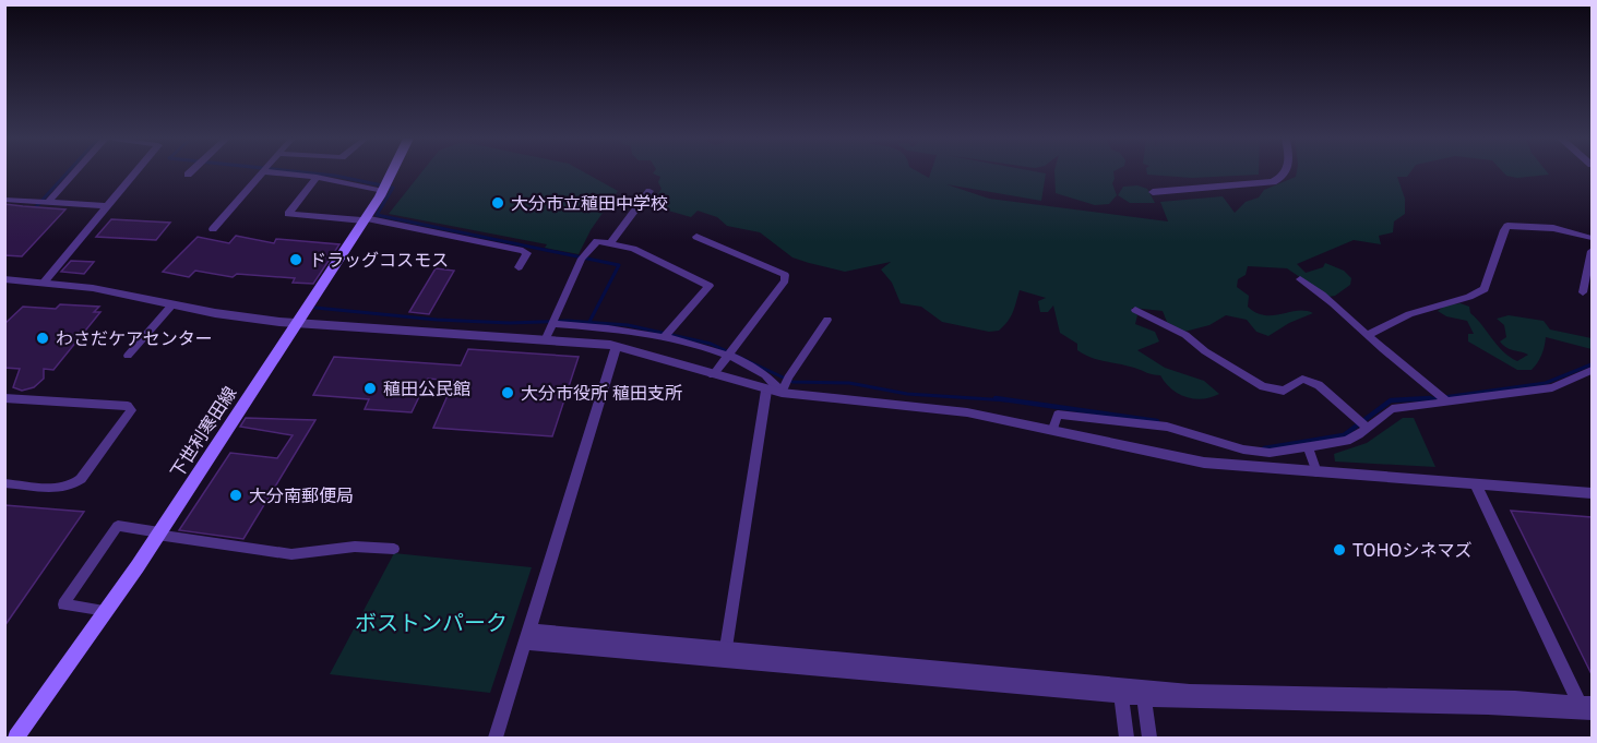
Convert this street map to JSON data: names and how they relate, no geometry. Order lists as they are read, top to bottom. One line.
{"streets":{"main road":["下世利寒田線"]},"parks":["ボストンパーク"],"places":["大分市立稙田中学校","ドラッグコスモス","わさだケアセンター","稙田公民館","大分市役所 稙田支所","大分南郵便局","TOHOシネマズ"]}
